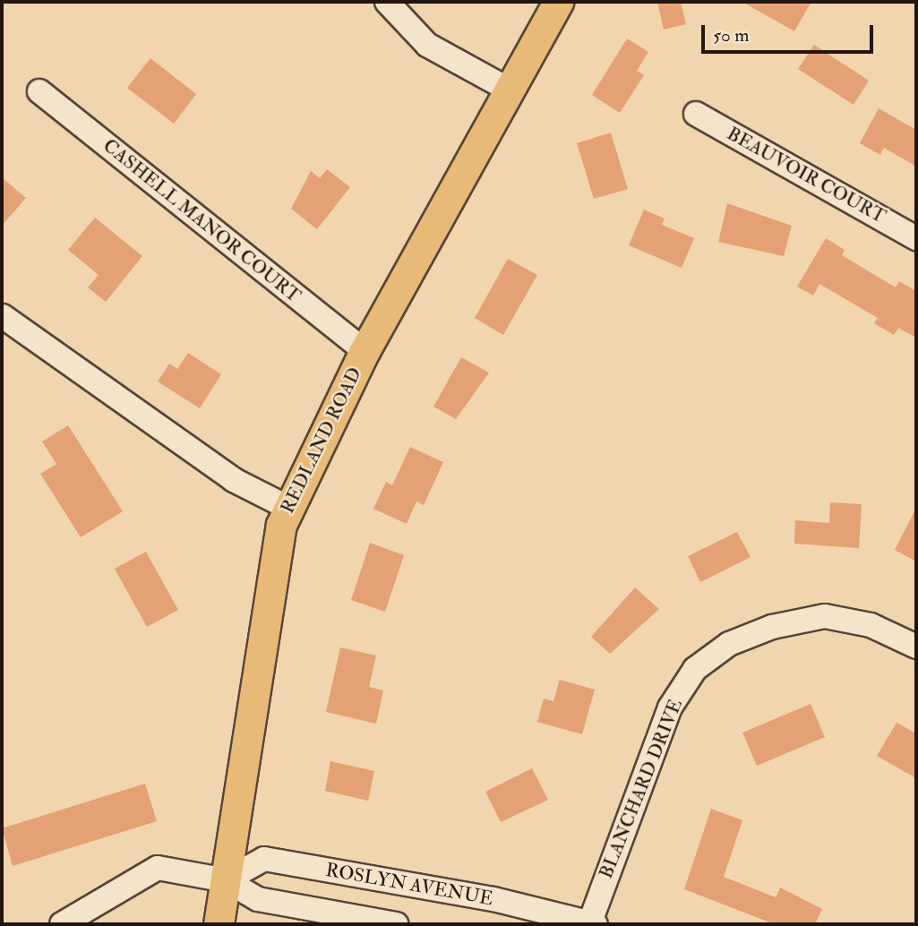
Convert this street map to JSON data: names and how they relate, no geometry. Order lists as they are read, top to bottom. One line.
{"streets":{"main road":["REDLAND ROAD"],"street":["BEAUVOIR COURT","CASHELL MANOR COURT","BLANCHARD DRIVE","ROSLYN AVENUE"]},"crossings":[["CASHELL MANOR COURT","REDLAND ROAD"],["REDLAND ROAD","ROSLYN AVENUE"],["BLANCHARD DRIVE","ROSLYN AVENUE"]],"scale_bar":"50 m"}
